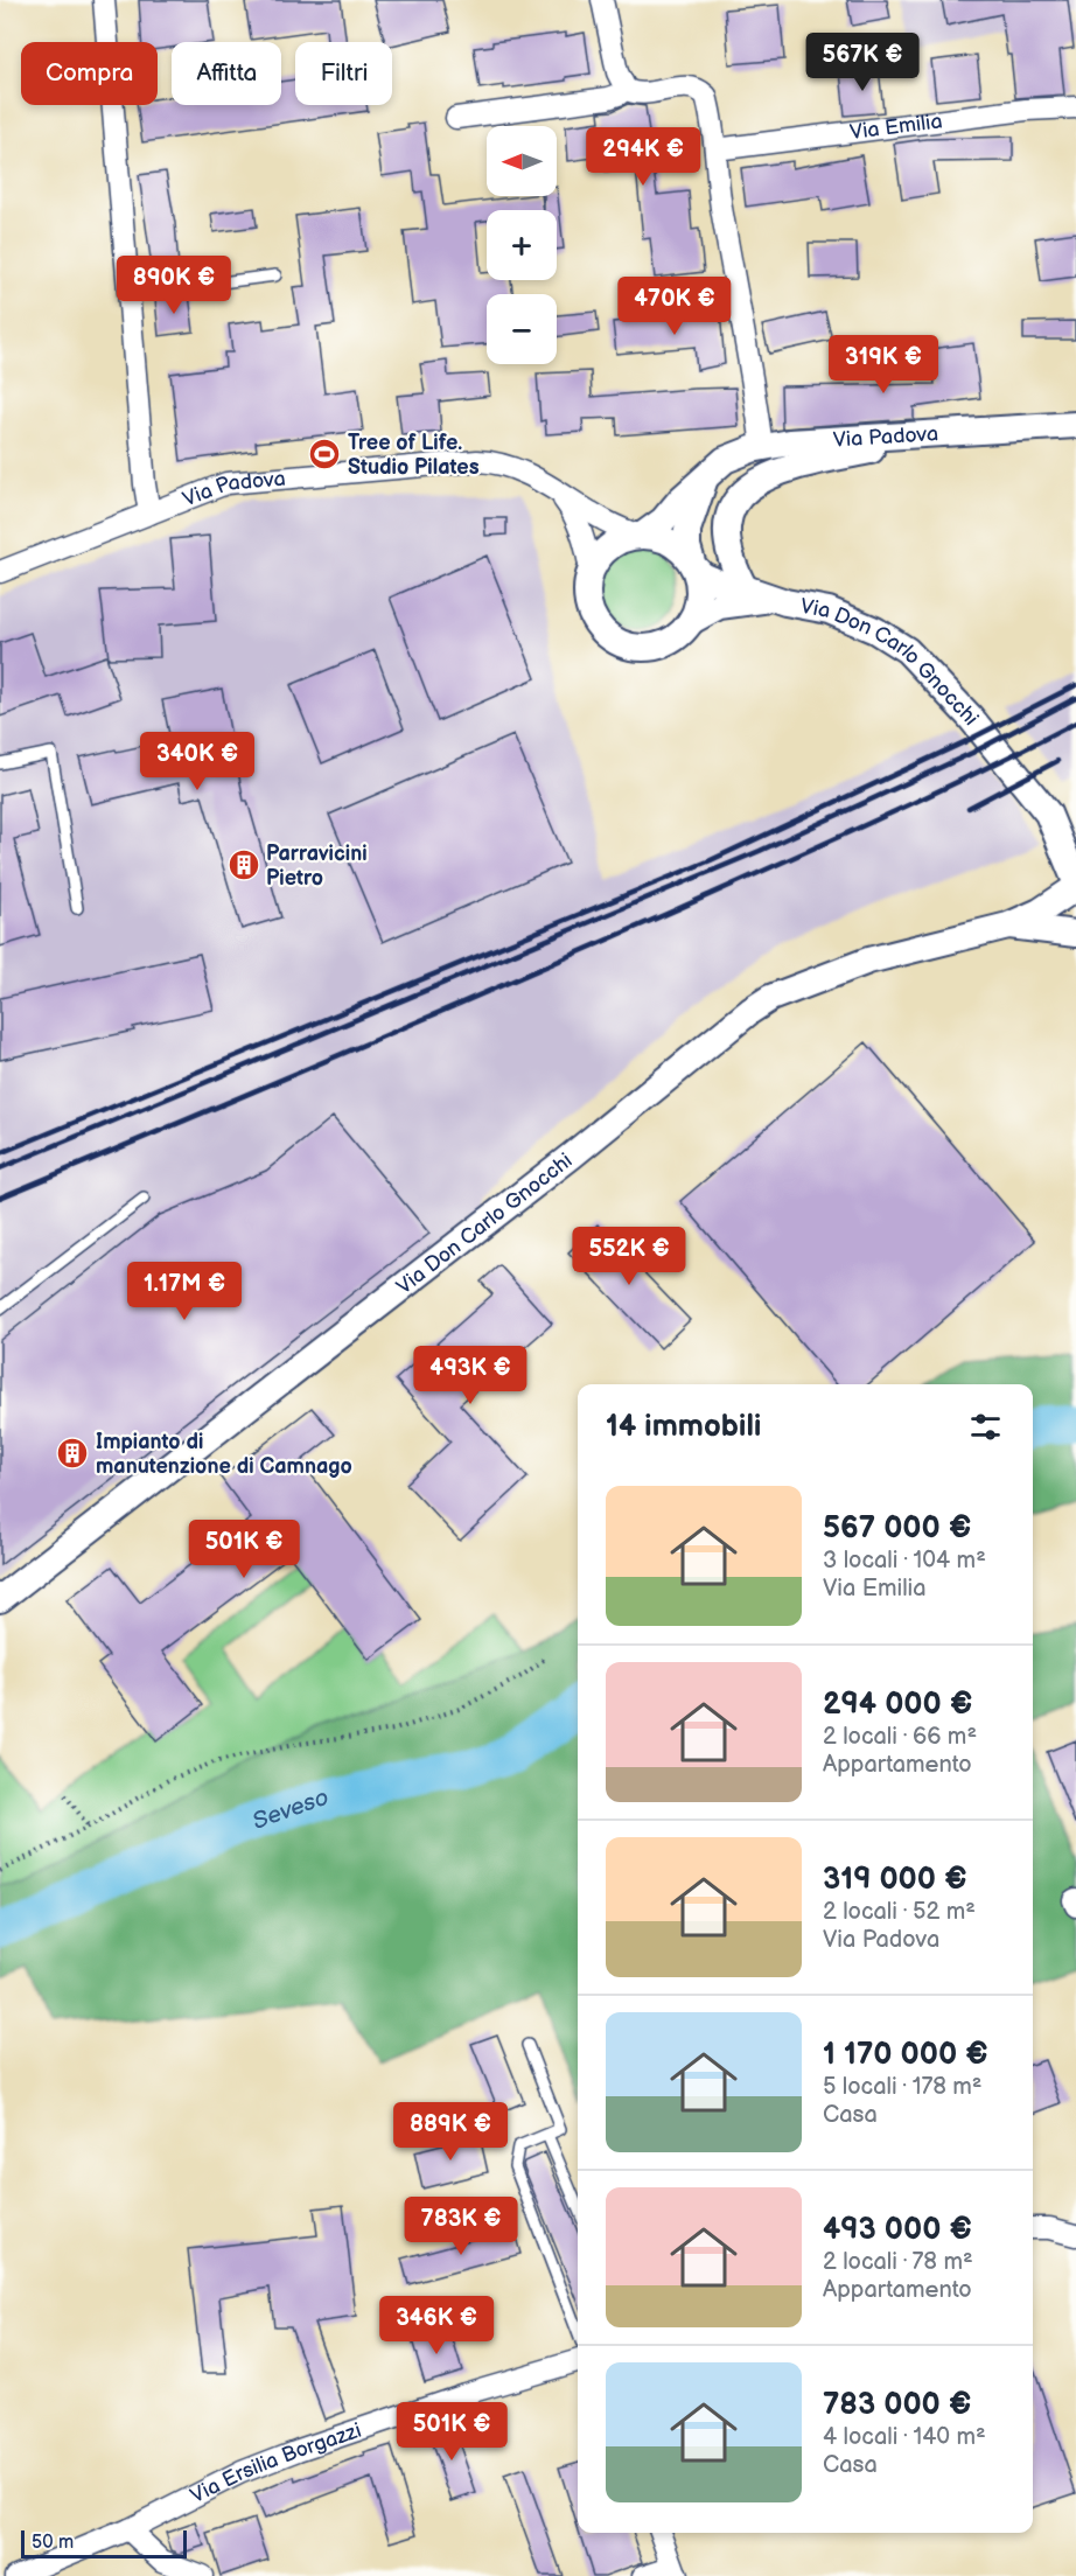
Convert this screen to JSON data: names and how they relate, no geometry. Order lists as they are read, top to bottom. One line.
{"streets":{"street":["Via Emilia","Via Padova","Via Don Carlo Gnocchi","Via Ersilia Borgazzi"]},"crossings":[["Via Padova","Via Don Carlo Gnocchi"]],"water":["Seveso"],"places":{"sports":["Tree of Life. Studio Pilates"],"building":["Parravicini Pietro","Impianto di manutenzione di Camnago"]},"scale_bar":"50 m","north":"left","page":{"price":["567K €","294K €","890K €","470K €","319K €","340K €","552K €","1.17M €","493K €","501K €","889K €","783K €","346K €","501K €"],"chip":["Compra","Affitta","Filtri"],"map_buttons":["+","−"],"heading":"14 immobili","list":[{"name":"567 000 €","note":"3 locali · 104 m² · Via Emilia"},{"name":"294 000 €","note":"2 locali · 66 m² · Appartamento"},{"name":"319 000 €","note":"2 locali · 52 m² · Via Padova"},{"name":"1 170 000 €","note":"5 locali · 178 m² · Casa"},{"name":"493 000 €","note":"2 locali · 78 m² · Appartamento"},{"name":"783 000 €","note":"4 locali · 140 m² · Casa"}],"scale":"50 m"}}
